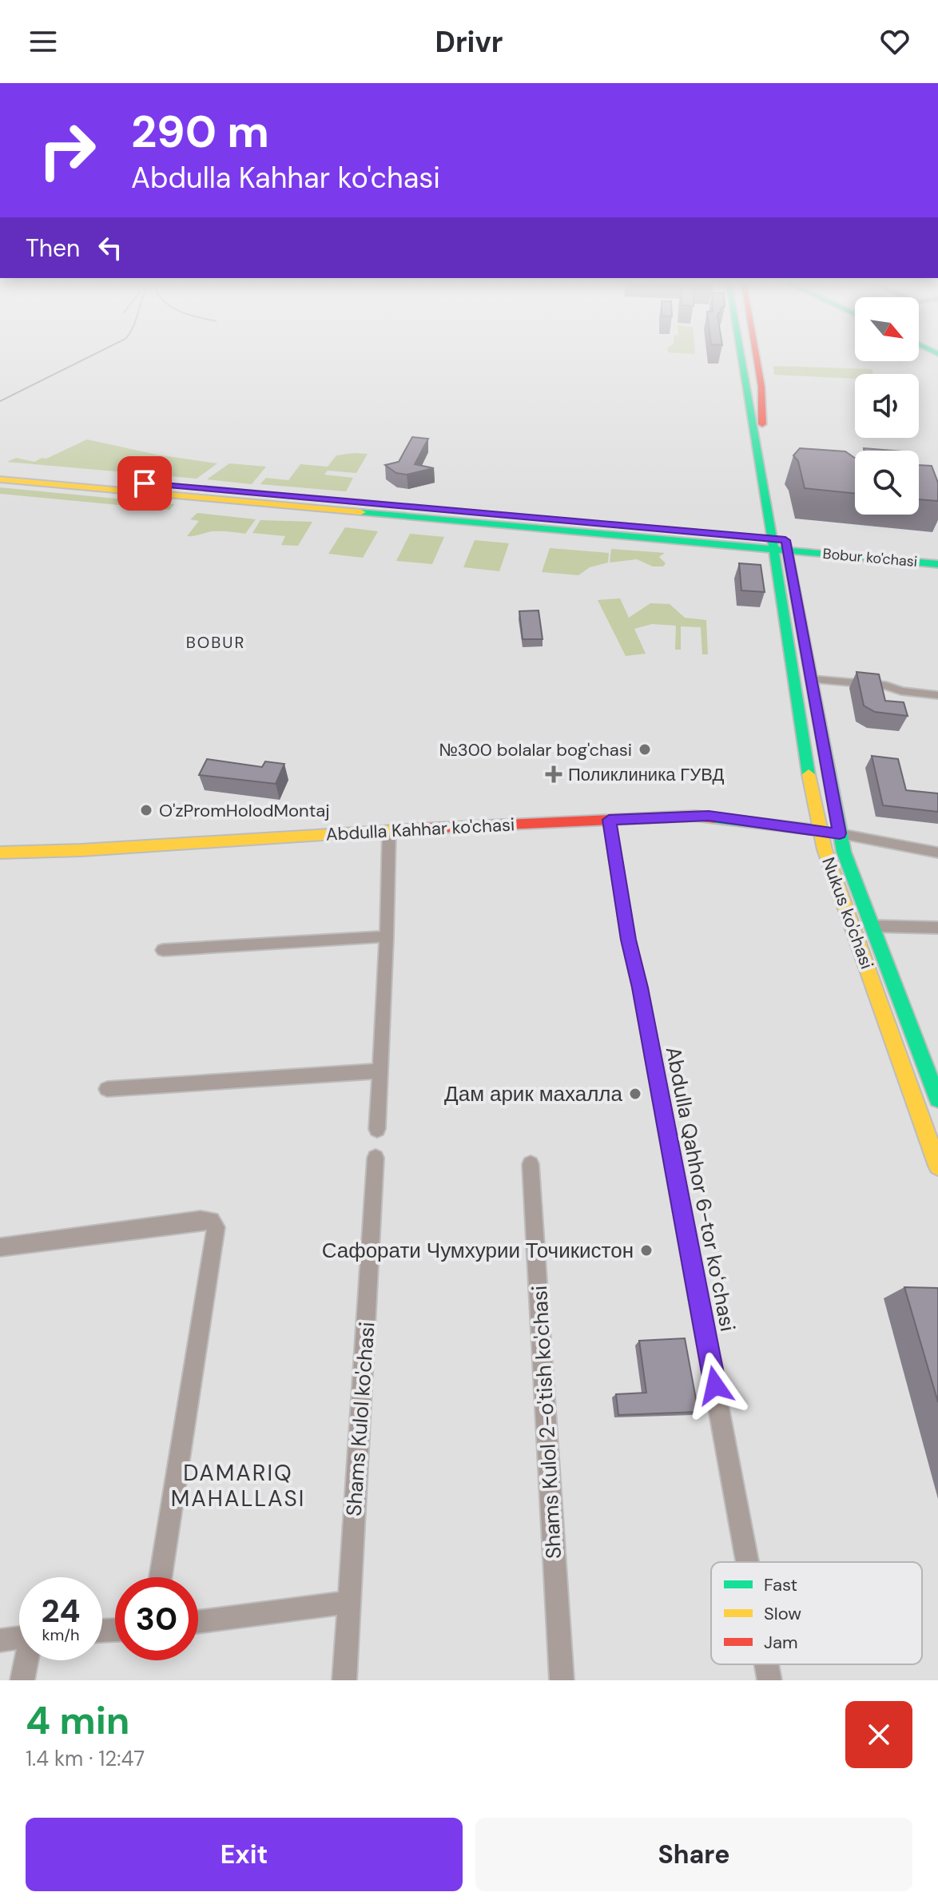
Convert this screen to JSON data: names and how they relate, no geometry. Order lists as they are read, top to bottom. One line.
{"streets":{"main road":["Bobur ko'chasi","Abdulla Kahhar ko'chasi","Nukus ko'chasi"],"street":["Abdulla Qahhor 6-tor koʻchasi","Shams Kulol ko'chasi","Shams Kulol 2-o'tish ko'chasi"]},"crossings":[["Bobur ko'chasi","Nukus ko'chasi"],["Abdulla Kahhar ko'chasi","Nukus ko'chasi"],["Abdulla Kahhar ko'chasi","Abdulla Qahhor 6-tor koʻchasi"]],"districts":["BOBUR","DAMARIQ MAHALLASI"],"places":{"other":["№300 bolalar bog'chasi","O'zPromHolodMontaj","Дам арик махалла","Сафорати Чумхурии Точикистон"],"health":["Поликлиника ГУВД"]},"legend":["Fast","Slow","Jam"],"north":"bottom right","page":{"header":"Drivr","turn":["290 m","Abdulla Kahhar ko'chasi"],"then":"Then","speed":"24 km/h","limit":"30","heading":["4 min","1.4 km · 12:47"],"buttons":["Exit","Share"]}}
